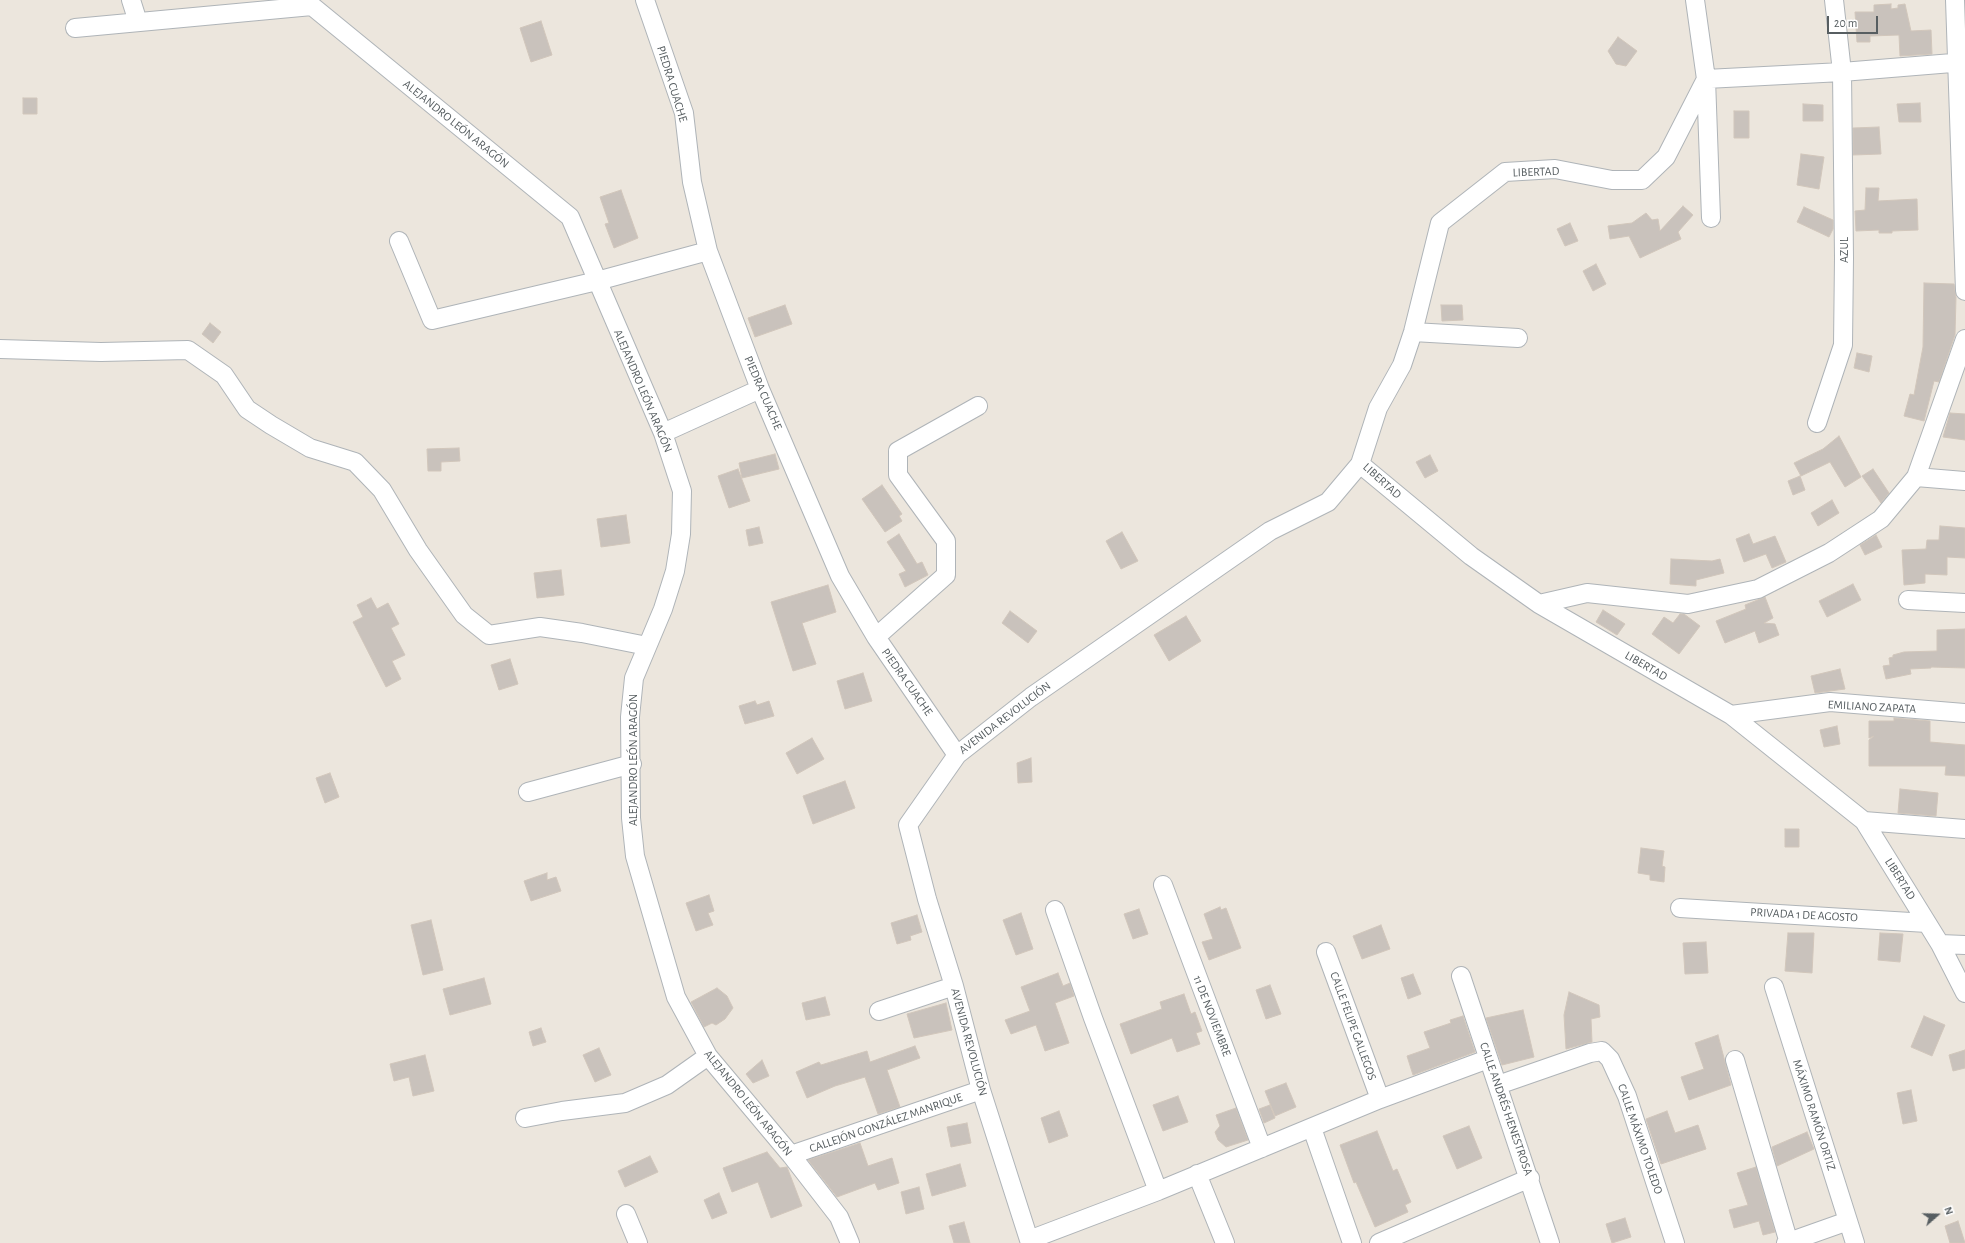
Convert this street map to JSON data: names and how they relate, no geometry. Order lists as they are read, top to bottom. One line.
{"streets":{"street":["PIEDRA CUACHE","ALEJANDRO LEÓN ARAGÓN","LIBERTAD","AZUL","EMILIANO ZAPATA","AVENIDA REVOLUCIÓN","PRIVADA 1 DE AGOSTO","11 DE NOVIEMBRE","CALLE FELIPE GALLEGOS","CALLE ANDRÉS HENESTROSA","MÁXIMO RAMÓN ORTIZ","CALLEJÓN GONZÁLEZ MANRIQUE","CALLE MÁXIMO TOLEDO"]},"crossings":[["PIEDRA CUACHE","AVENIDA REVOLUCIÓN"],["ALEJANDRO LEÓN ARAGÓN","CALLEJÓN GONZÁLEZ MANRIQUE"],["LIBERTAD","EMILIANO ZAPATA"],["LIBERTAD","AVENIDA REVOLUCIÓN"],["LIBERTAD","PRIVADA 1 DE AGOSTO"],["AVENIDA REVOLUCIÓN","CALLEJÓN GONZÁLEZ MANRIQUE"],["CALLE ANDRÉS HENESTROSA","CALLE MÁXIMO TOLEDO"]],"scale_bar":"20 m","north":"right"}
